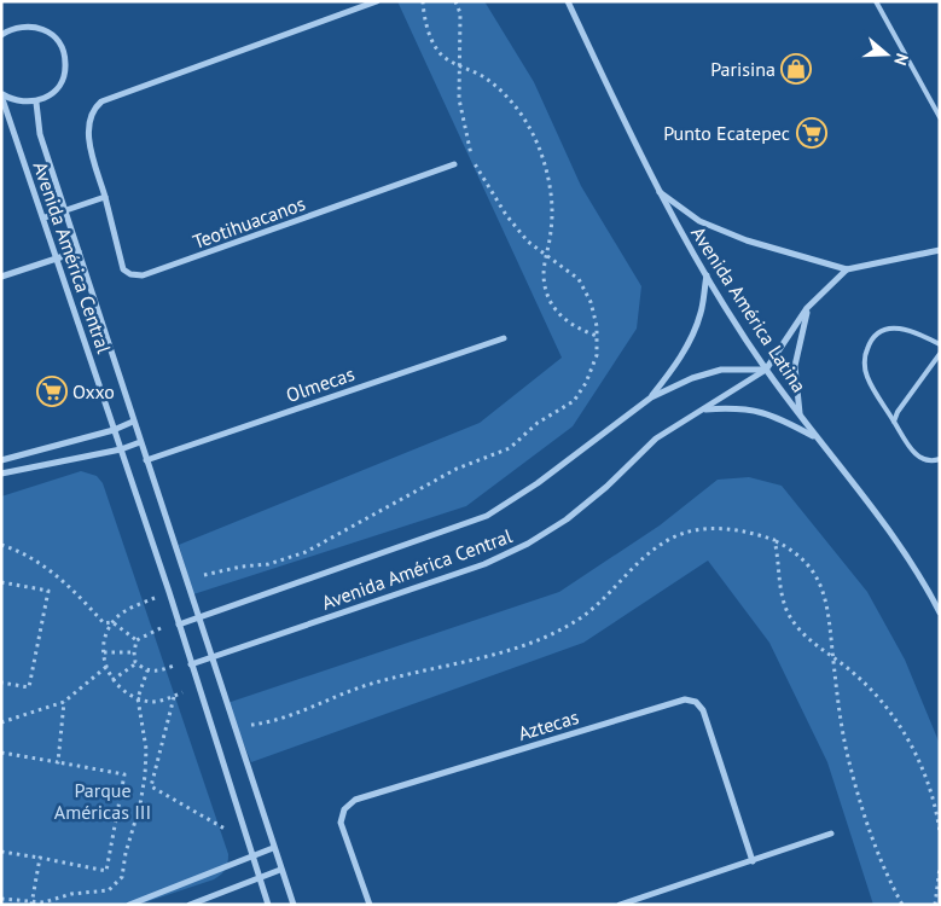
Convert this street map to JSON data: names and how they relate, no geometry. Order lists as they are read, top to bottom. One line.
{"streets":{"street":["Teotihuacanos","Avenida América Central","Avenida América Latina","Olmecas","Aztecas"]},"crossings":[["Avenida América Central","Avenida América Latina"],["Avenida América Central","Olmecas"]],"parks":["Parque Américas III"],"places":{"shop":["Parisina"],"supermarket":["Punto Ecatepec","Oxxo"]},"north":"right"}
